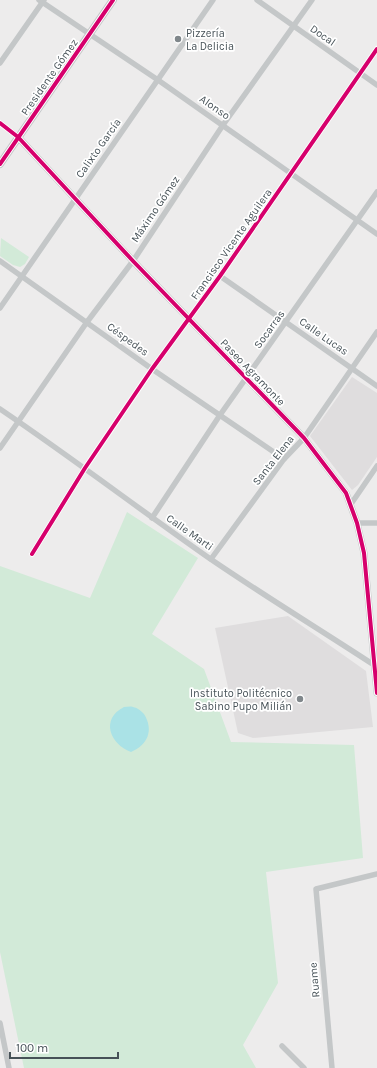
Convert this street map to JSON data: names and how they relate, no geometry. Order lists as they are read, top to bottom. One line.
{"streets":{"main road":["Presidente Gómez"],"street":["Docal","Alonso","Calixto García","Máximo Gómez","Francisco Vicente Aguilera","Socarras","Calle Lucas","Céspedes","Paseo Agramonte","Santa Elena","Calle Marti","Ruame"]},"crossings":[["Docal","Máximo Gómez"],["Docal","Francisco Vicente Aguilera"],["Presidente Gómez","Alonso"],["Presidente Gómez","Paseo Agramonte"],["Alonso","Calixto García"],["Alonso","Máximo Gómez"],["Alonso","Francisco Vicente Aguilera"],["Alonso","Socarras"],["Calixto García","Céspedes"],["Calixto García","Paseo Agramonte"],["Máximo Gómez","Céspedes"],["Máximo Gómez","Paseo Agramonte"],["Máximo Gómez","Calle Marti"],["Francisco Vicente Aguilera","Calle Lucas"],["Francisco Vicente Aguilera","Céspedes"],["Francisco Vicente Aguilera","Paseo Agramonte"],["Francisco Vicente Aguilera","Calle Marti"],["Socarras","Calle Lucas"],["Socarras","Céspedes"],["Socarras","Paseo Agramonte"],["Socarras","Calle Marti"],["Calle Lucas","Santa Elena"],["Céspedes","Santa Elena"],["Paseo Agramonte","Santa Elena"],["Paseo Agramonte","Calle Marti"],["Santa Elena","Calle Marti"]],"places":["Pizzería La Delicia","Instituto Politécnico Sabino Pupo Milián"],"scale_bar":"100 m"}
